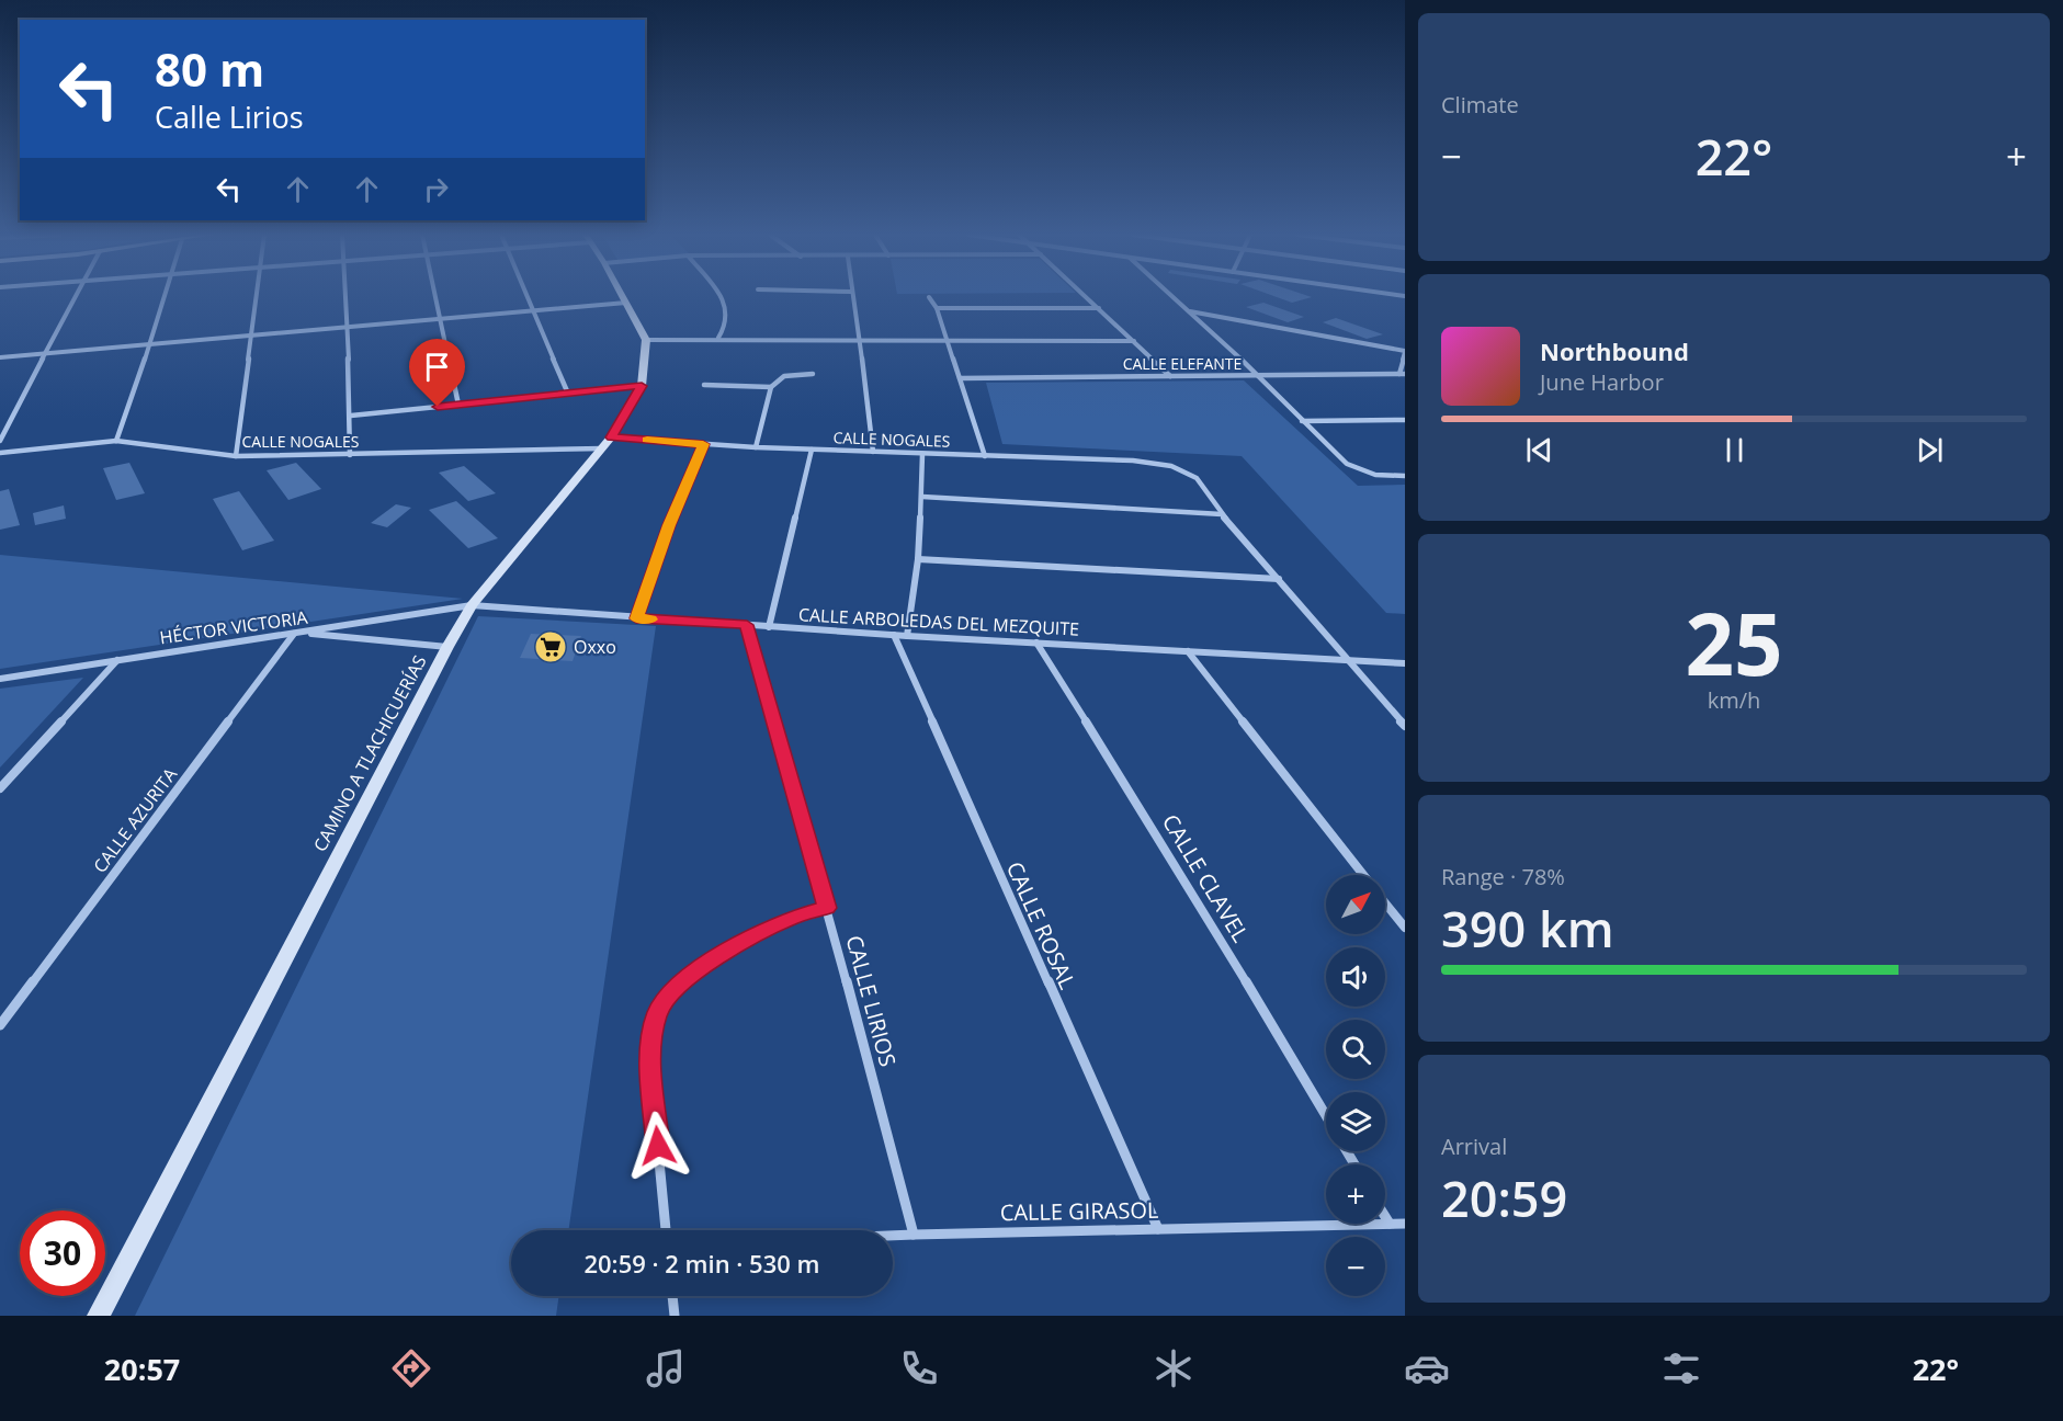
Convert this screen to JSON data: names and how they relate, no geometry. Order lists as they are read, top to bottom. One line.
{"streets":{"street":["CALLE ELEFANTE","CALLE NOGALES","CALLE ARBOLEDAS DEL MEZQUITE","HÉCTOR VICTORIA","CAMINO A TLACHICUERÍAS","CALLE AZURITA","CALLE CLAVEL","CALLE ROSAL","CALLE LIRIOS","CALLE GIRASOL"]},"crossings":[["CALLE NOGALES","CAMINO A TLACHICUERÍAS"],["CALLE ARBOLEDAS DEL MEZQUITE","HÉCTOR VICTORIA"],["CALLE ARBOLEDAS DEL MEZQUITE","CAMINO A TLACHICUERÍAS"],["CALLE ARBOLEDAS DEL MEZQUITE","CALLE CLAVEL"],["CALLE ARBOLEDAS DEL MEZQUITE","CALLE ROSAL"],["CALLE ARBOLEDAS DEL MEZQUITE","CALLE LIRIOS"],["HÉCTOR VICTORIA","CAMINO A TLACHICUERÍAS"],["HÉCTOR VICTORIA","CALLE AZURITA"],["CALLE ROSAL","CALLE GIRASOL"],["CALLE LIRIOS","CALLE GIRASOL"]],"places":{"supermarket":["Oxxo"]},"north":"top right","page":{"tile":["Climate",["25","km/h"],["Range · 78%","390 km"],["Arrival","20:59"]],"turn":["80 m","Calle Lirios"],"heat":["−","22°","+"],"song":["Northbound","June Harbor"],"map_buttons":["+","−"],"limit":"30","trip":"20:59 · 2 min · 530 m","tabs":["20:57","22°"]}}
